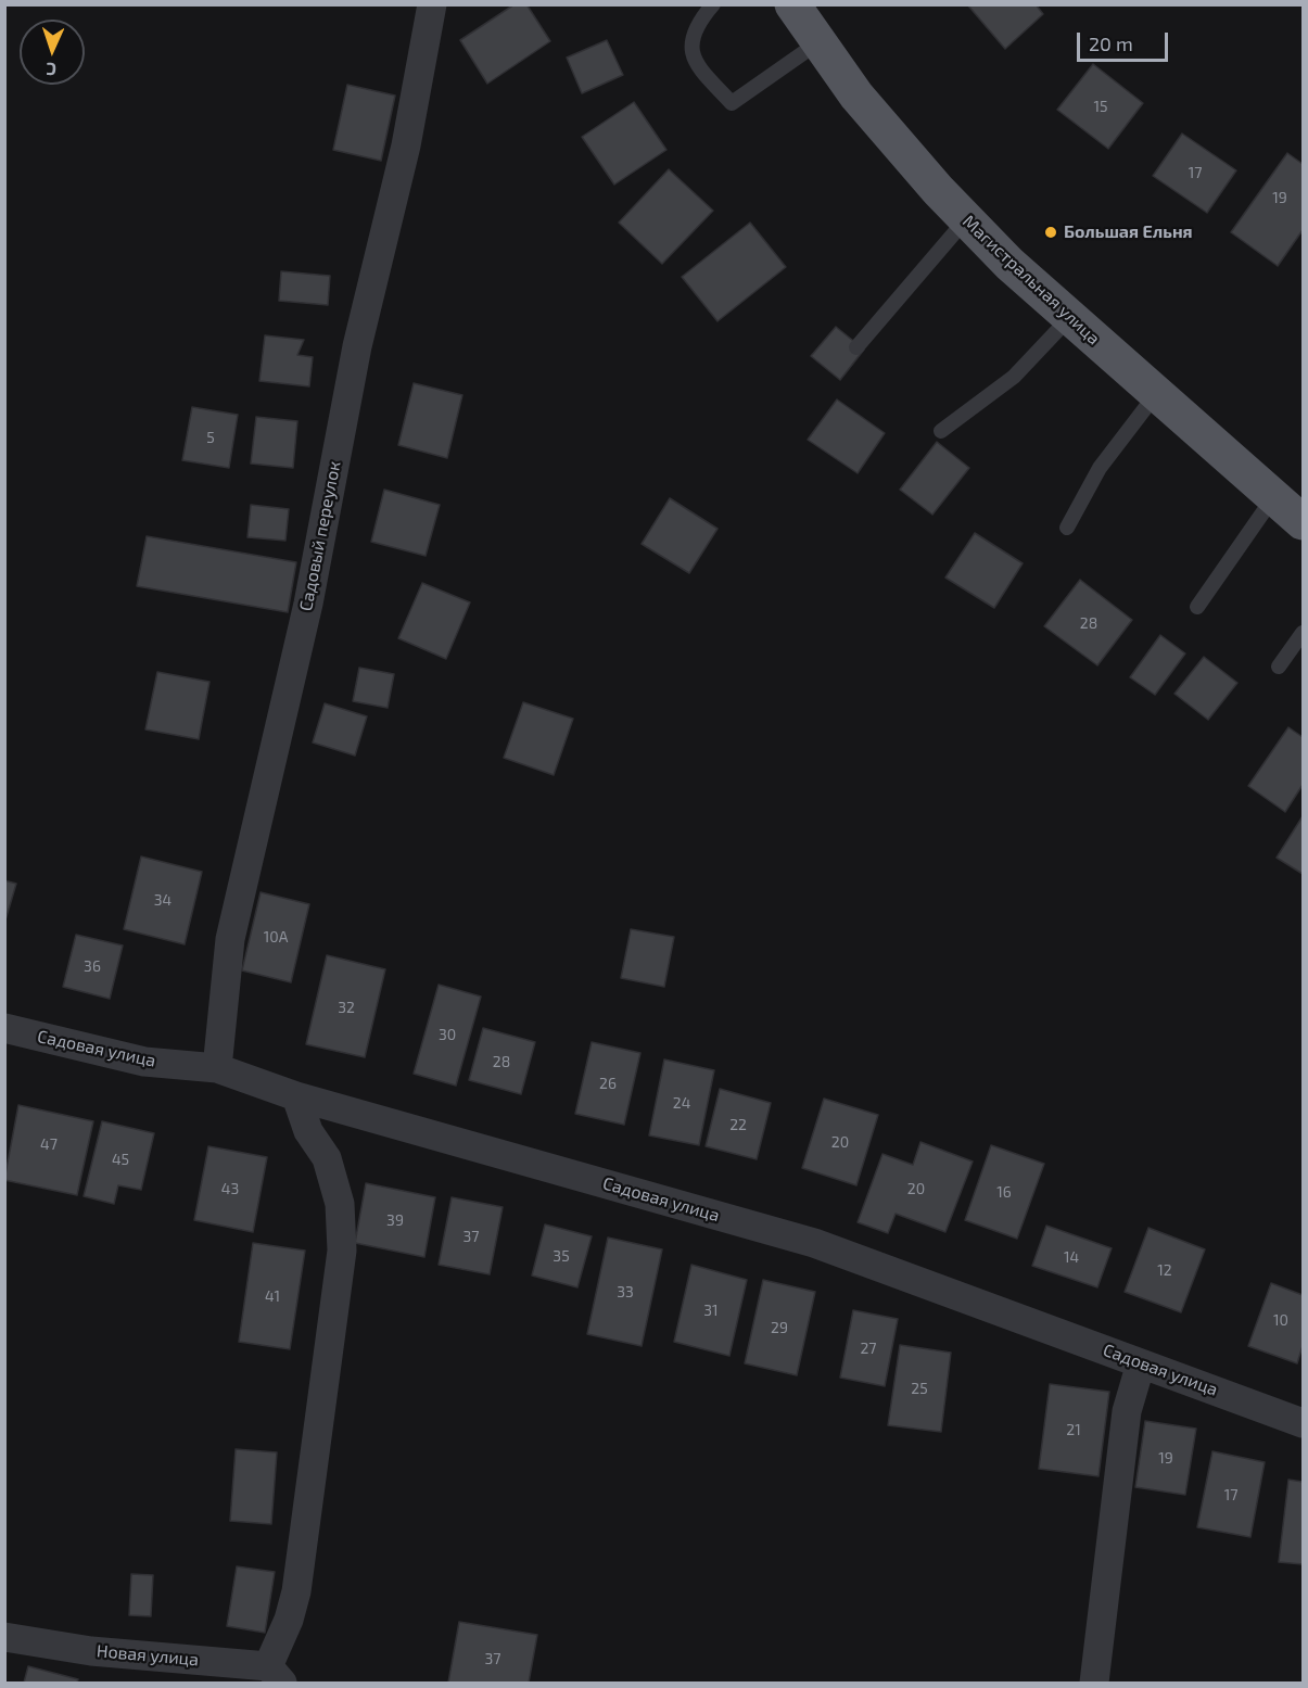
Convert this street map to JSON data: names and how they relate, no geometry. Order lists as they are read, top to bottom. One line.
{"streets":{"main road":["Магистральная улица"],"street":["Садовый переулок","Садовая улица","Новая улица"]},"crossings":[["Садовый переулок","Садовая улица"]],"places":["Большая Ельня"],"house_numbers":["15","17","19","5","28","34","10А","36","32","30","28","26","24","22","20","47","45","43","20","16","39","37","35","14","12","33","41","31","10","29","27","25","21","19","17","37"],"scale_bar":"20 m","north":"bottom"}
